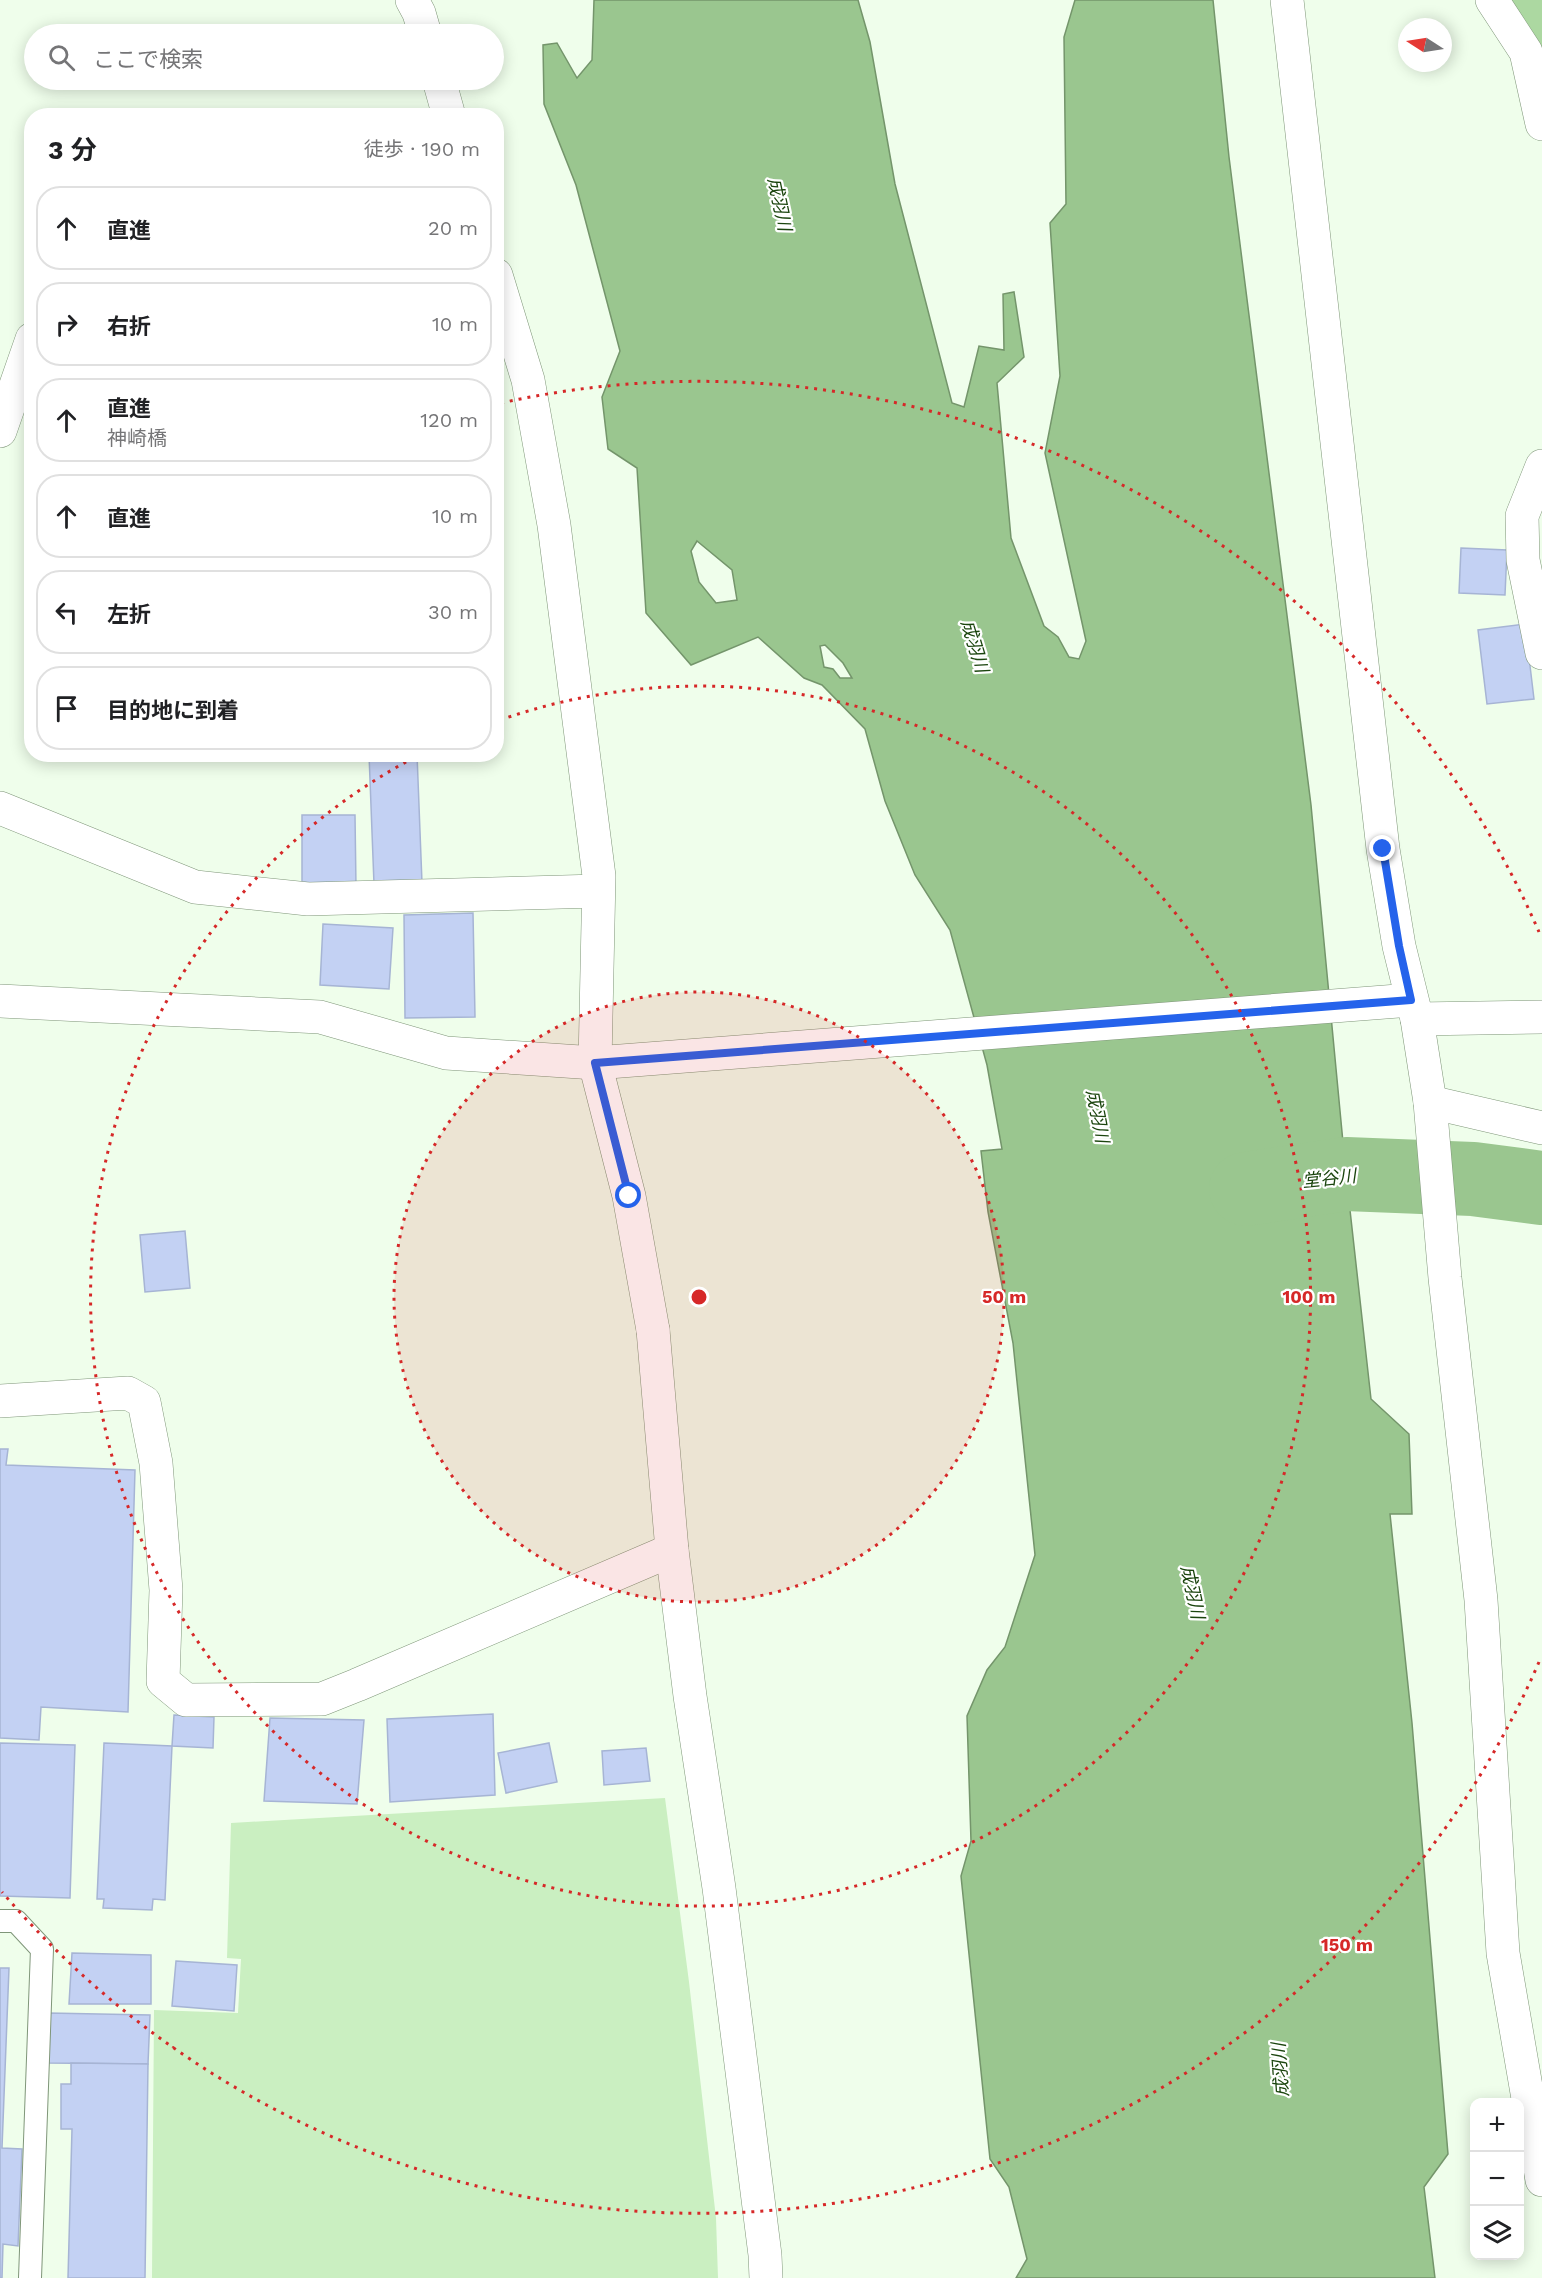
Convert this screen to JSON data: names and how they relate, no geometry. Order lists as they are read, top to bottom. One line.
{"water":["成羽川","堂谷川"],"north":"left","page":{"search":"ここで検索","heading":["3 分","徒歩 · 190 m"],"list":[["直進","20 m"],["右折","10 m"],["直進","神崎橋","120 m"],["直進","10 m"],["左折","30 m"],"目的地に到着"],"map_buttons":["+","−"]},"rings":["50 m","100 m","150 m"]}
